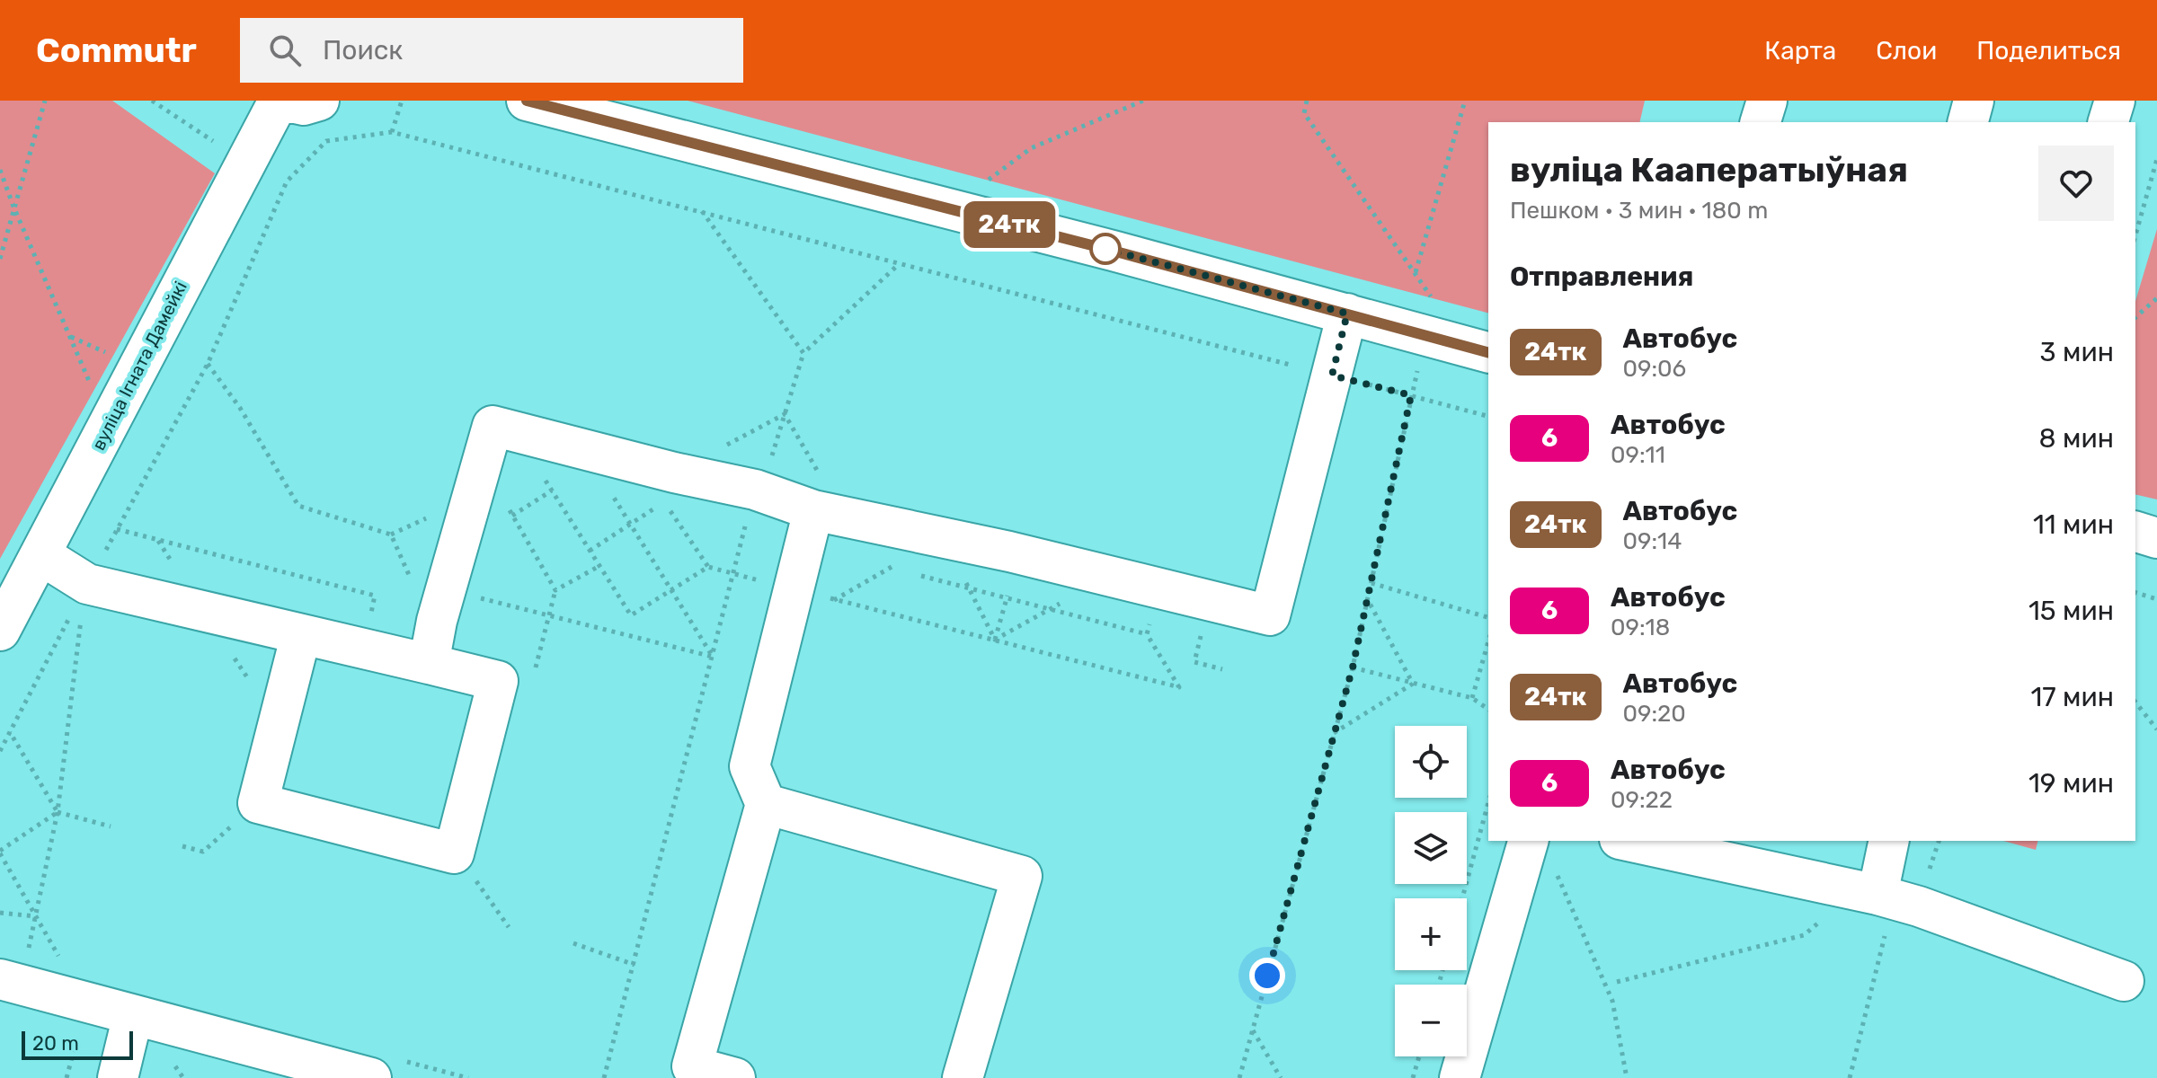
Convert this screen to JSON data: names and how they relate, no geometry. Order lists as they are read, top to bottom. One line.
{"streets":{"street":["вуліца Ігната Дамейкі"]},"lines":["bus line 24тк"],"scale_bar":"20 m","page":{"header":"Commutr","search":"Поиск","nav":["Карта","Слои","Поделиться"],"on_map":"24тк","heading":[["вуліца Кааператыўная","Пешком · 3 мин · 180 m"],"Отправления"],"list":[{"mark":"24тк","name":"Автобус","note":"09:06","value":"3 мин"},{"mark":"6","name":"Автобус","note":"09:11","value":"8 мин"},{"mark":"24тк","name":"Автобус","note":"09:14","value":"11 мин"},{"mark":"6","name":"Автобус","note":"09:18","value":"15 мин"},{"mark":"24тк","name":"Автобус","note":"09:20","value":"17 мин"},{"mark":"6","name":"Автобус","note":"09:22","value":"19 мин"}],"map_buttons":["+","−"],"scale":"20 m"}}
